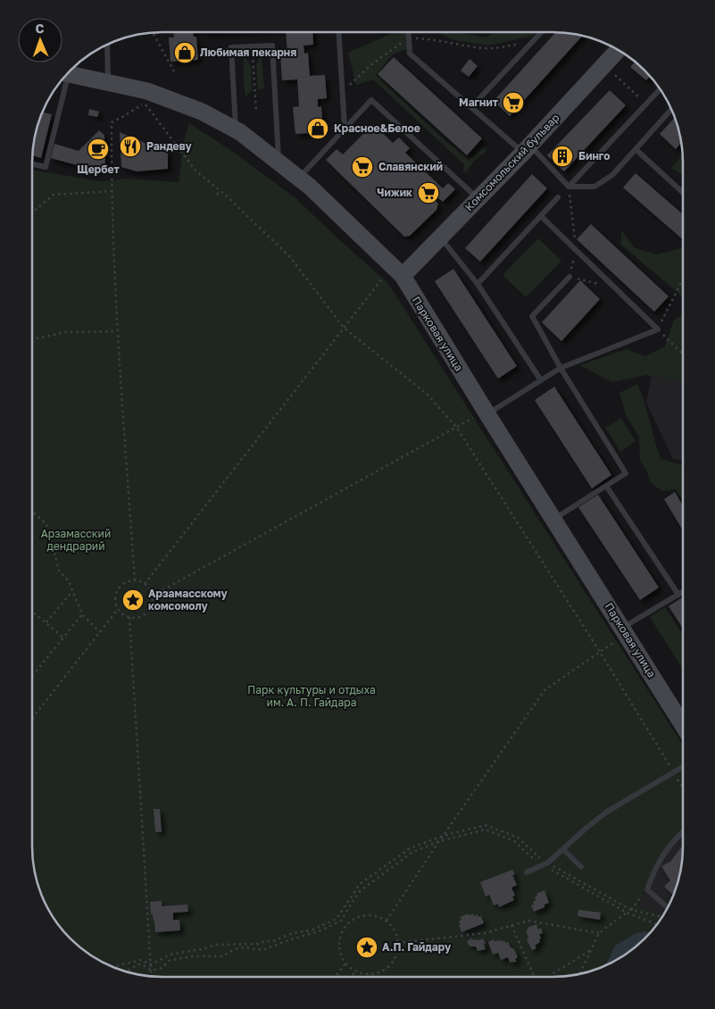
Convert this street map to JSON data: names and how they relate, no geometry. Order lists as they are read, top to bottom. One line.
{"streets":{"street":["Комсомольский бульвар","Парковая улица"]},"crossings":[["Комсомольский бульвар","Парковая улица"]],"parks":["Арзамасский дендрарий","Парк культуры и отдыха им. А. П. Гайдара"],"places":{"shop":["Любимая пекарня","Красное&Белое"],"supermarket":["Магнит","Славянский","Чижик"],"restaurant":["Рандеву"],"cafe":["Щербет"],"building":["Бинго"],"place":["Арзамасскому комсомолу","А.П. Гайдару"]},"north":"top"}
